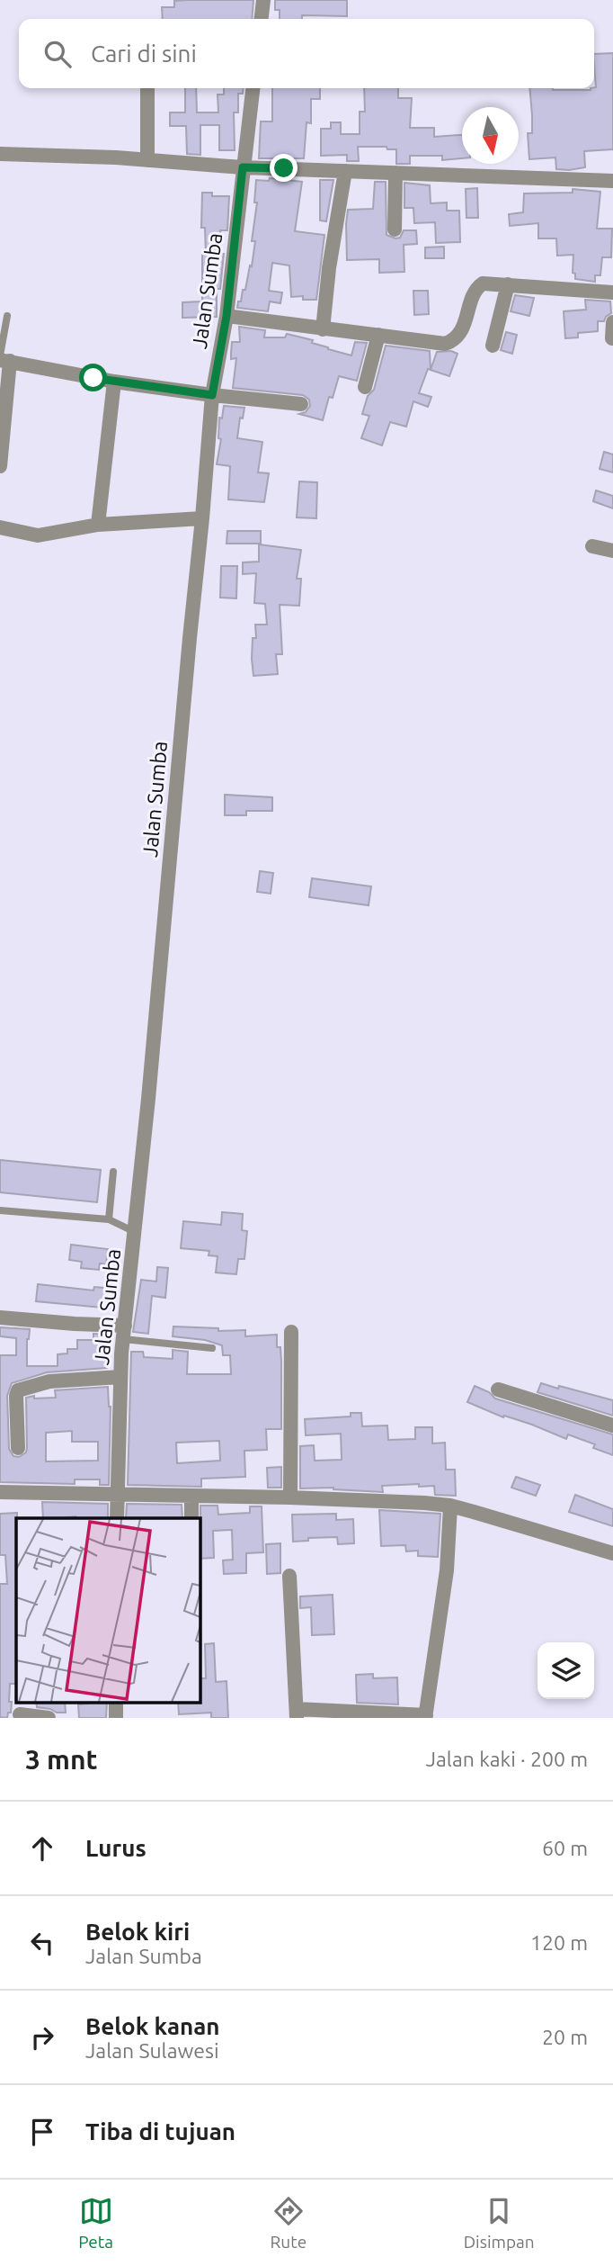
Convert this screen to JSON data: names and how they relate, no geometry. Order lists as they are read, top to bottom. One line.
{"streets":{"street":["Jalan Sumba"]},"north":"bottom","page":{"search":"Cari di sini","heading":["3 mnt","Jalan kaki · 200 m"],"list":[["Lurus","60 m"],["Belok kiri","Jalan Sumba","120 m"],["Belok kanan","Jalan Sulawesi","20 m"],"Tiba di tujuan"],"nav":["Peta","Rute","Disimpan"]}}
